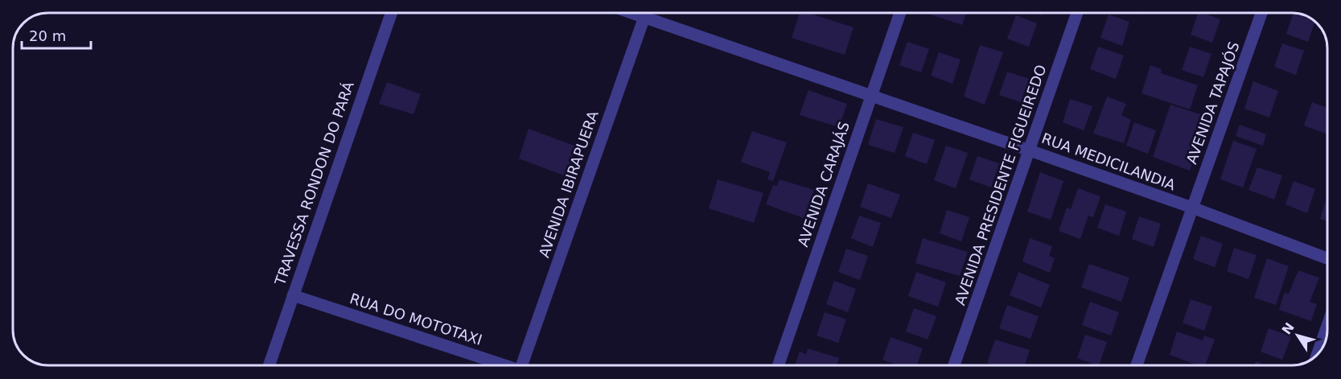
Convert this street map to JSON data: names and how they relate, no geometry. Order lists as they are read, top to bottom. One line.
{"streets":{"street":["AVENIDA TAPAJÓS","RUA MEDICILANDIA","TRAVESSA RONDON DO PARÁ","AVENIDA IBIRAPUERA","AVENIDA CARAJÁS","AVENIDA PRESIDENTE FIGUEIREDO","RUA DO MOTOTAXI"]},"crossings":[["AVENIDA TAPAJÓS","RUA MEDICILANDIA"],["RUA MEDICILANDIA","AVENIDA IBIRAPUERA"],["RUA MEDICILANDIA","AVENIDA CARAJÁS"],["RUA MEDICILANDIA","AVENIDA PRESIDENTE FIGUEIREDO"],["TRAVESSA RONDON DO PARÁ","RUA DO MOTOTAXI"]],"scale_bar":"20 m","north":"top left"}
